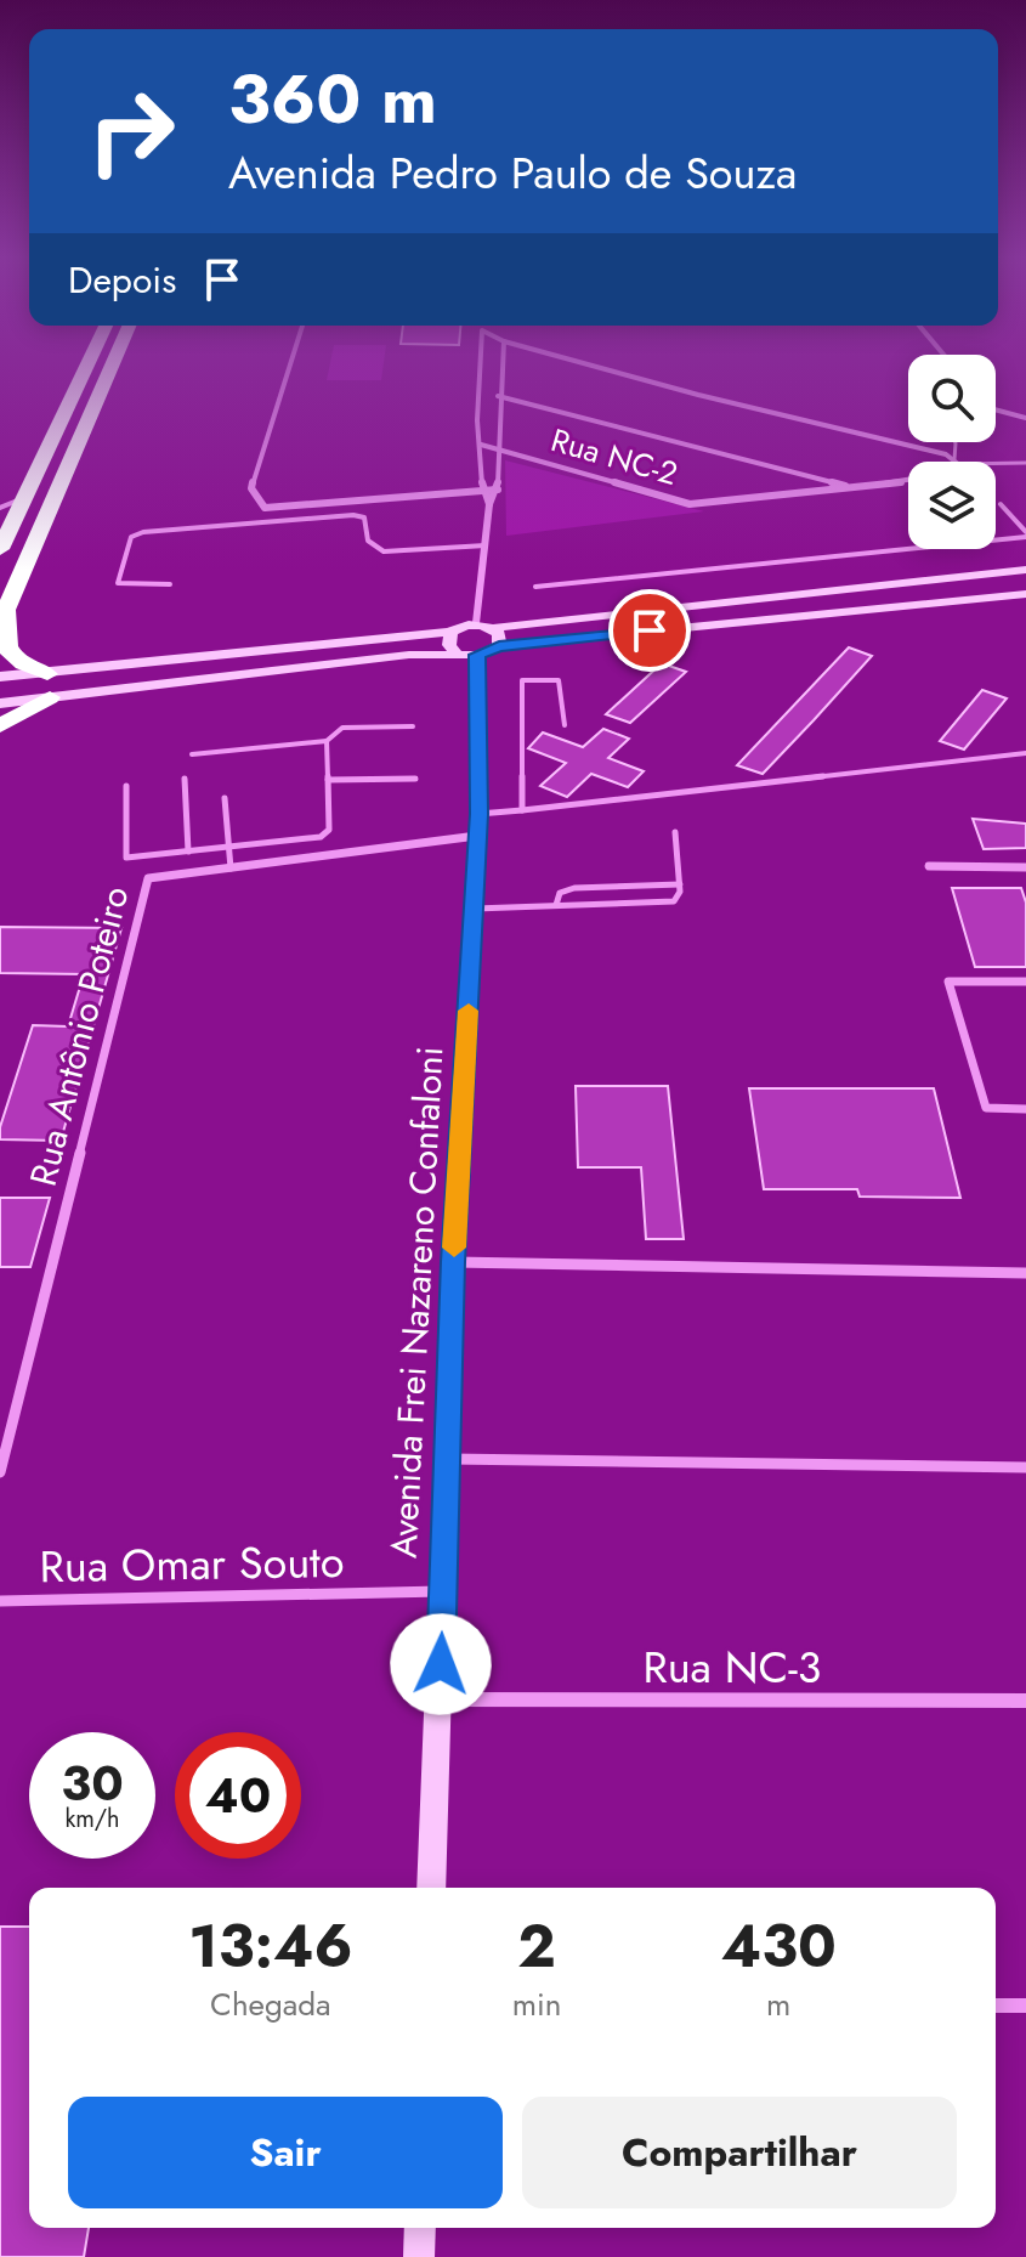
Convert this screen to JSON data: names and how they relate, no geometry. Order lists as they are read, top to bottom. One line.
{"streets":{"main road":["Avenida Frei Nazareno Confaloni"],"street":["Rua NC-2","Rua Antônio Poteiro","Rua Omar Souto","Rua NC-3"]},"crossings":[["Rua Antônio Poteiro","Avenida Frei Nazareno Confaloni"],["Avenida Frei Nazareno Confaloni","Rua Omar Souto"],["Avenida Frei Nazareno Confaloni","Rua NC-3"]],"page":{"turn":["360 m","Avenida Pedro Paulo de Souza"],"then":"Depois","speed":"30 km/h","limit":"40","eta":["13:46","Chegada","2","min","430","m"],"buttons":["Sair","Compartilhar"]}}
